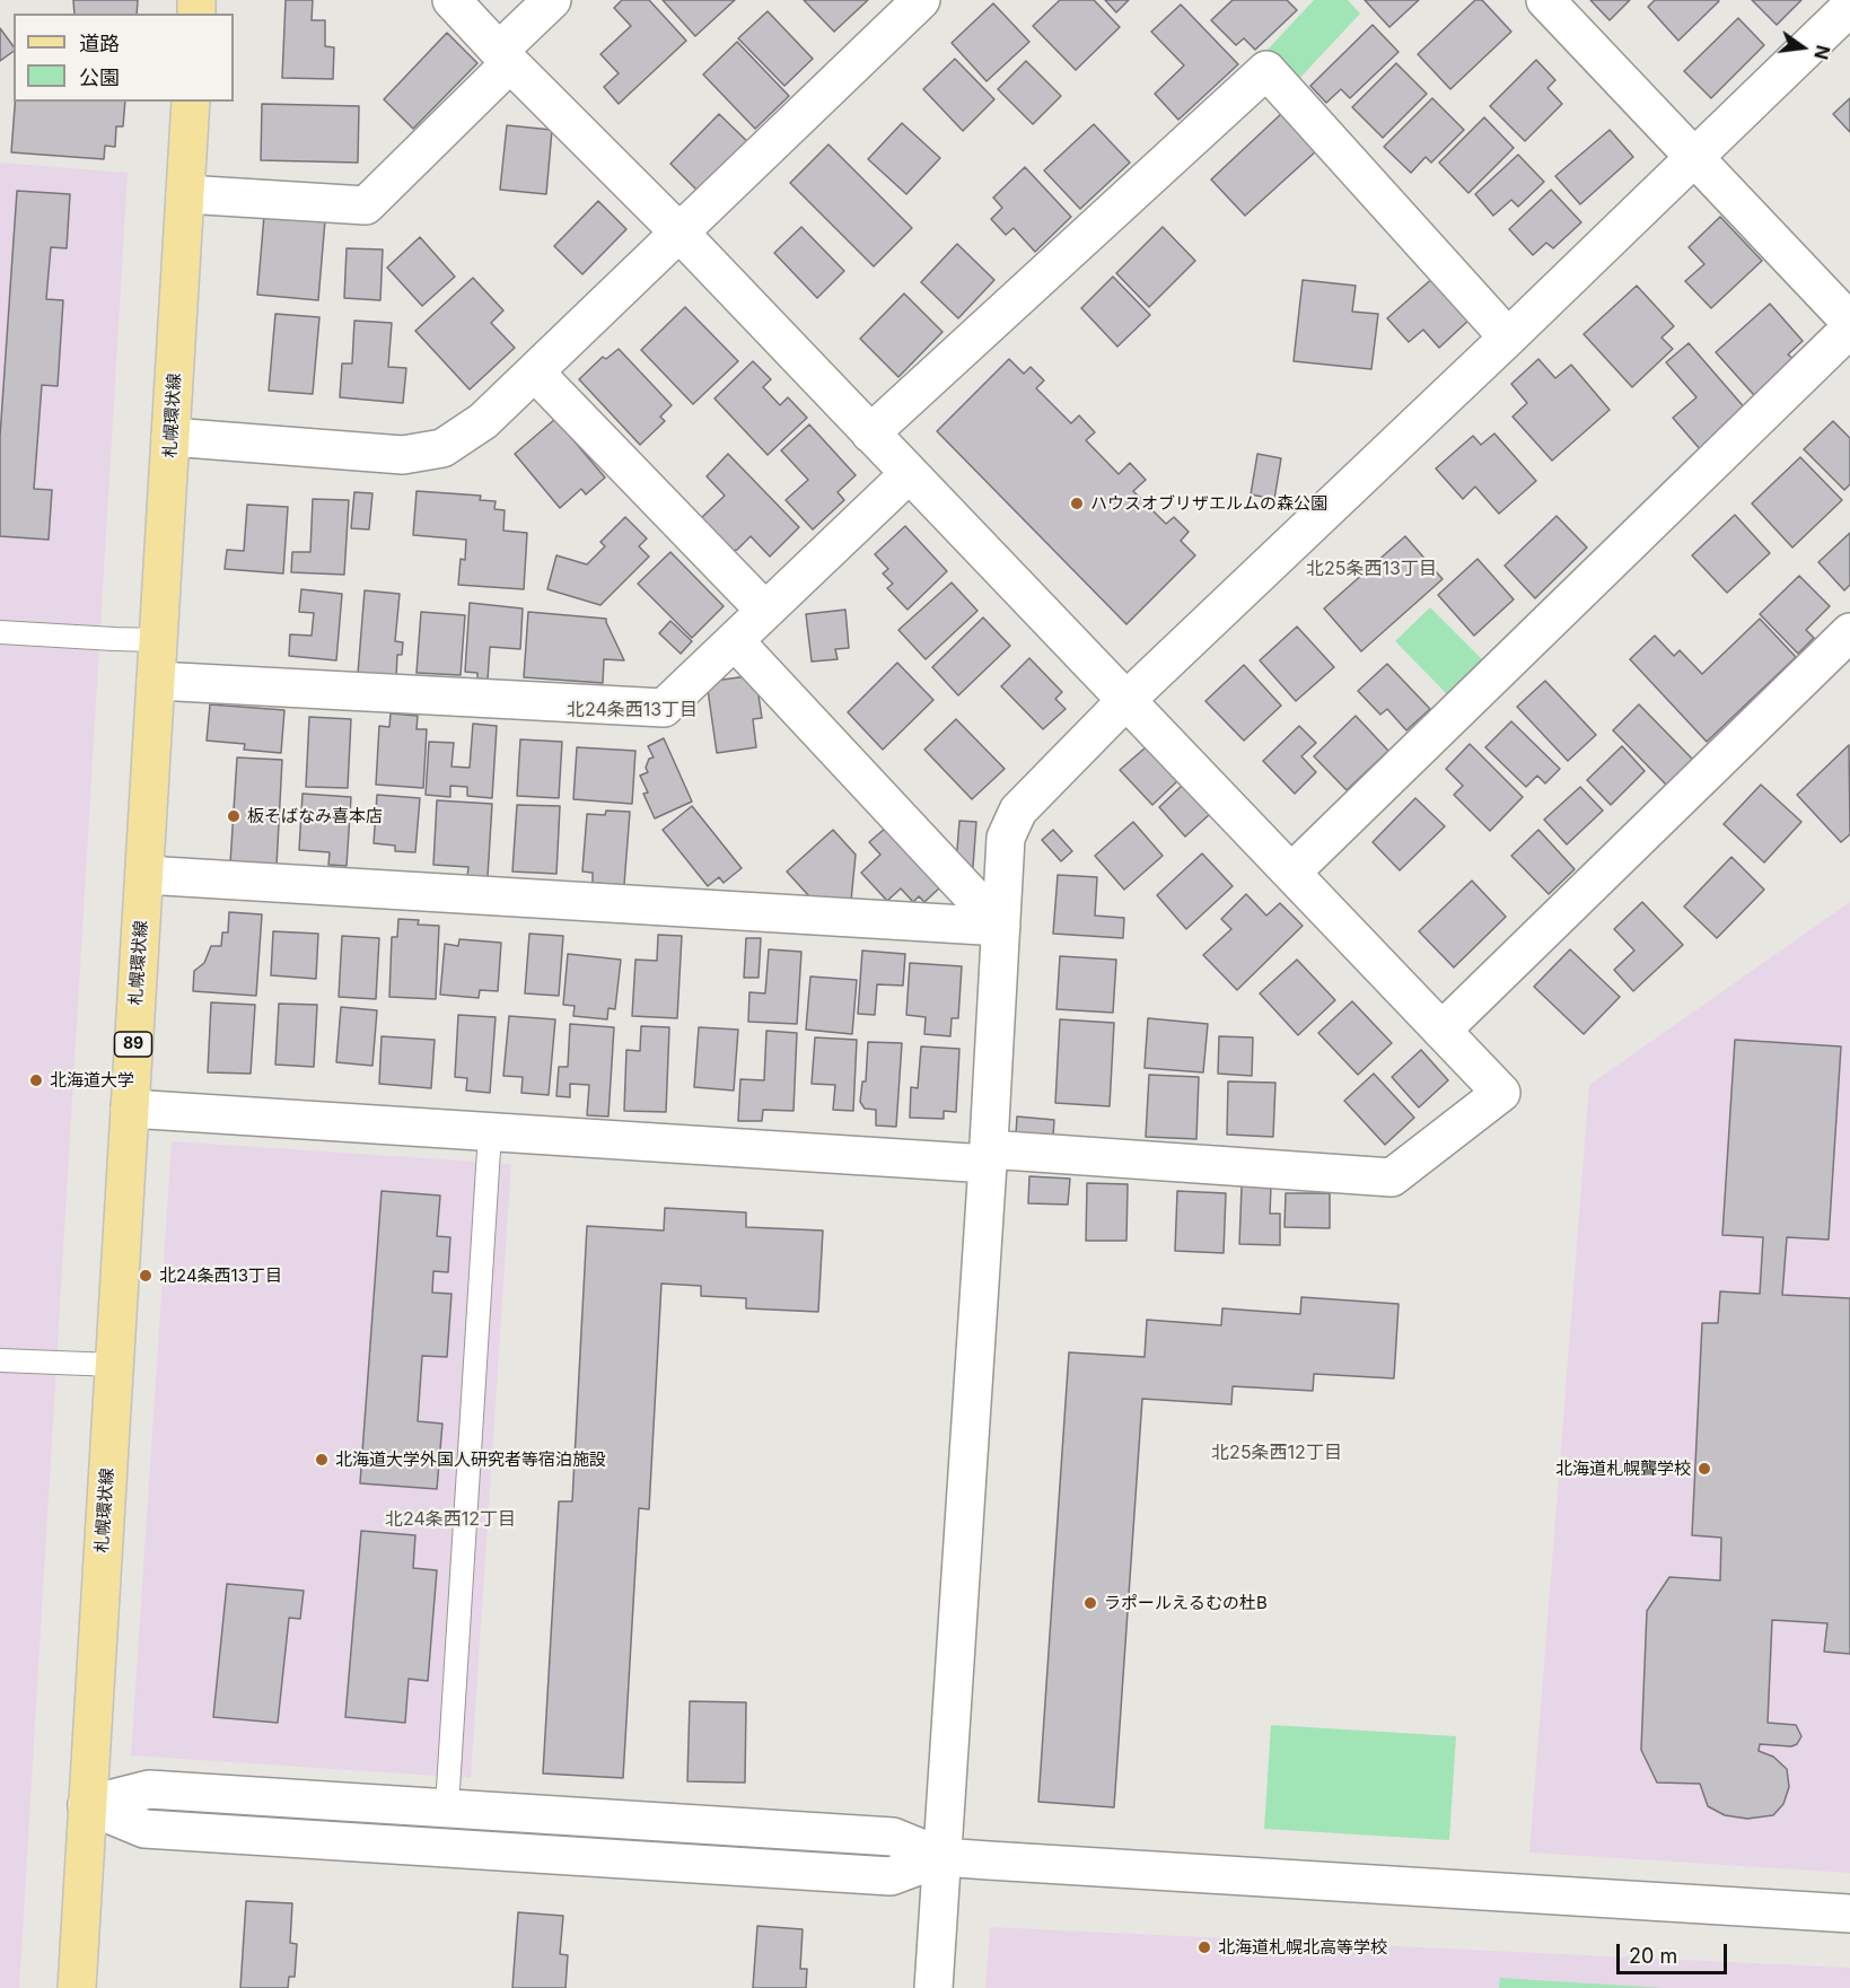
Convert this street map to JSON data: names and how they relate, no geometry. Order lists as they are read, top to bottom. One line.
{"streets":{"main road":["札幌環状線","89"]},"districts":["北25条西13丁目","北24条西13丁目","北25条西12丁目","北24条西12丁目"],"places":["ハウスオブリザエルムの森公園","板そばなみ喜本店","北海道大学","北24条西13丁目","北海道大学外国人研究者等宿泊施設","北海道札幌聾学校","ラポールえるむの杜B","北海道札幌北高等学校"],"legend":["道路","公園"],"scale_bar":"20 m","north":"right"}
